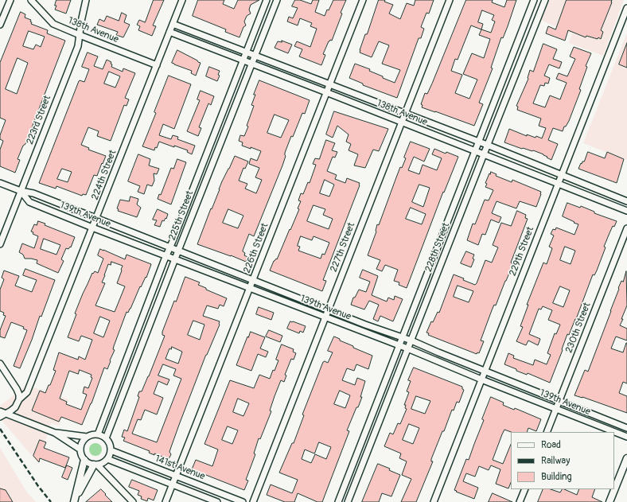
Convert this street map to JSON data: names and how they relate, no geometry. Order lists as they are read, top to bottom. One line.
{"streets":{"street":["138th Avenue","223rd Street","224th Street","139th Avenue","225th Street","227th Street","228th Street","226th Street","229th Street","230th Street","141st Avenue"]},"crossings":[["138th Avenue","223rd Street"],["138th Avenue","224th Street"],["138th Avenue","225th Street"],["138th Avenue","227th Street"],["138th Avenue","228th Street"],["138th Avenue","226th Street"],["138th Avenue","229th Street"],["223rd Street","139th Avenue"],["224th Street","139th Avenue"],["139th Avenue","225th Street"],["139th Avenue","227th Street"],["139th Avenue","228th Street"],["139th Avenue","226th Street"],["139th Avenue","229th Street"],["139th Avenue","230th Street"],["225th Street","141st Avenue"],["226th Street","141st Avenue"]],"legend":["Road","Railway","Building"]}
